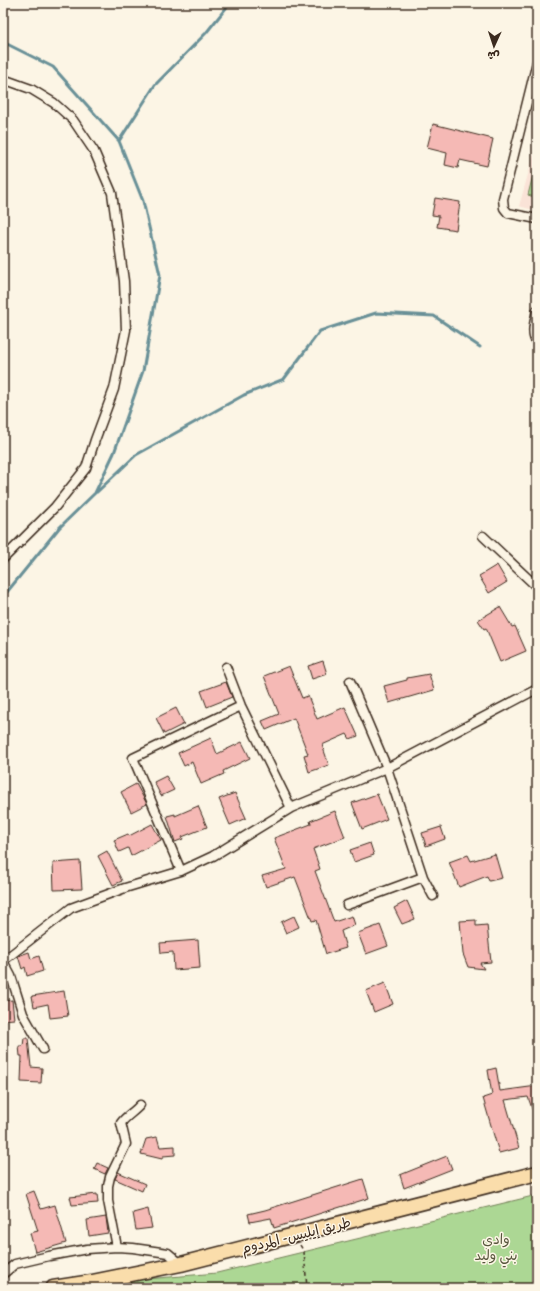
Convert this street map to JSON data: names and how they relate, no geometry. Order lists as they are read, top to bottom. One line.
{"streets":{"highway":["طريق إيليس- المردوم"]},"parks":["وادي بني وليد"],"north":"bottom"}
